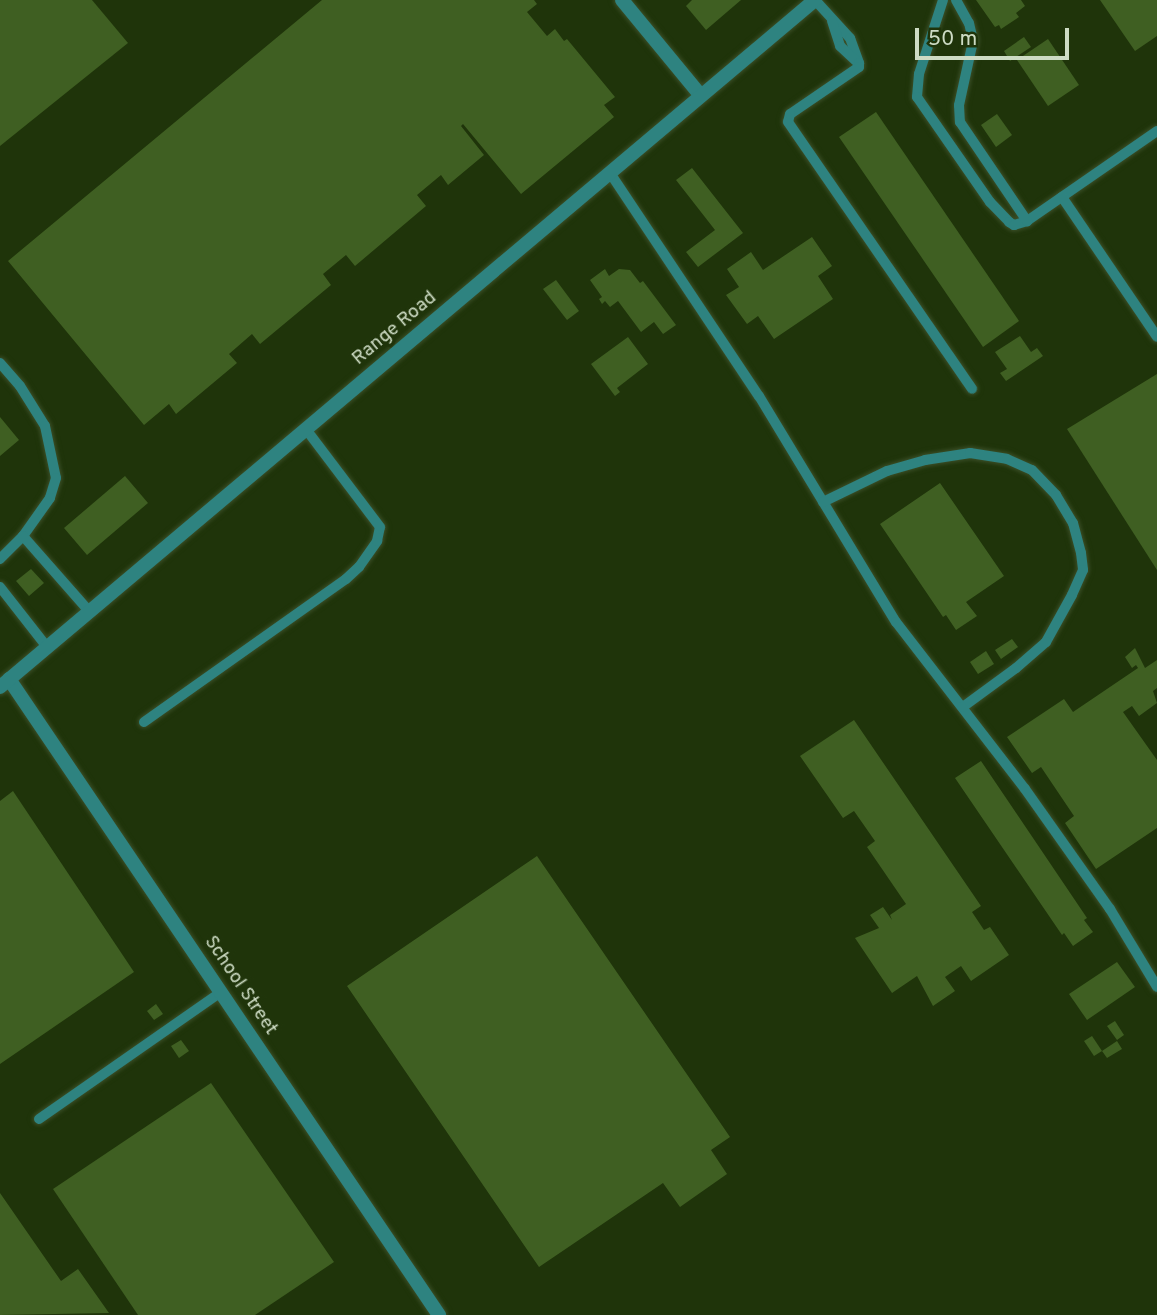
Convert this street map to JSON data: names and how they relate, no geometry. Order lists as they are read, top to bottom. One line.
{"streets":{"street":["Range Road","School Street"]},"crossings":[["Range Road","School Street"]],"scale_bar":"50 m"}
